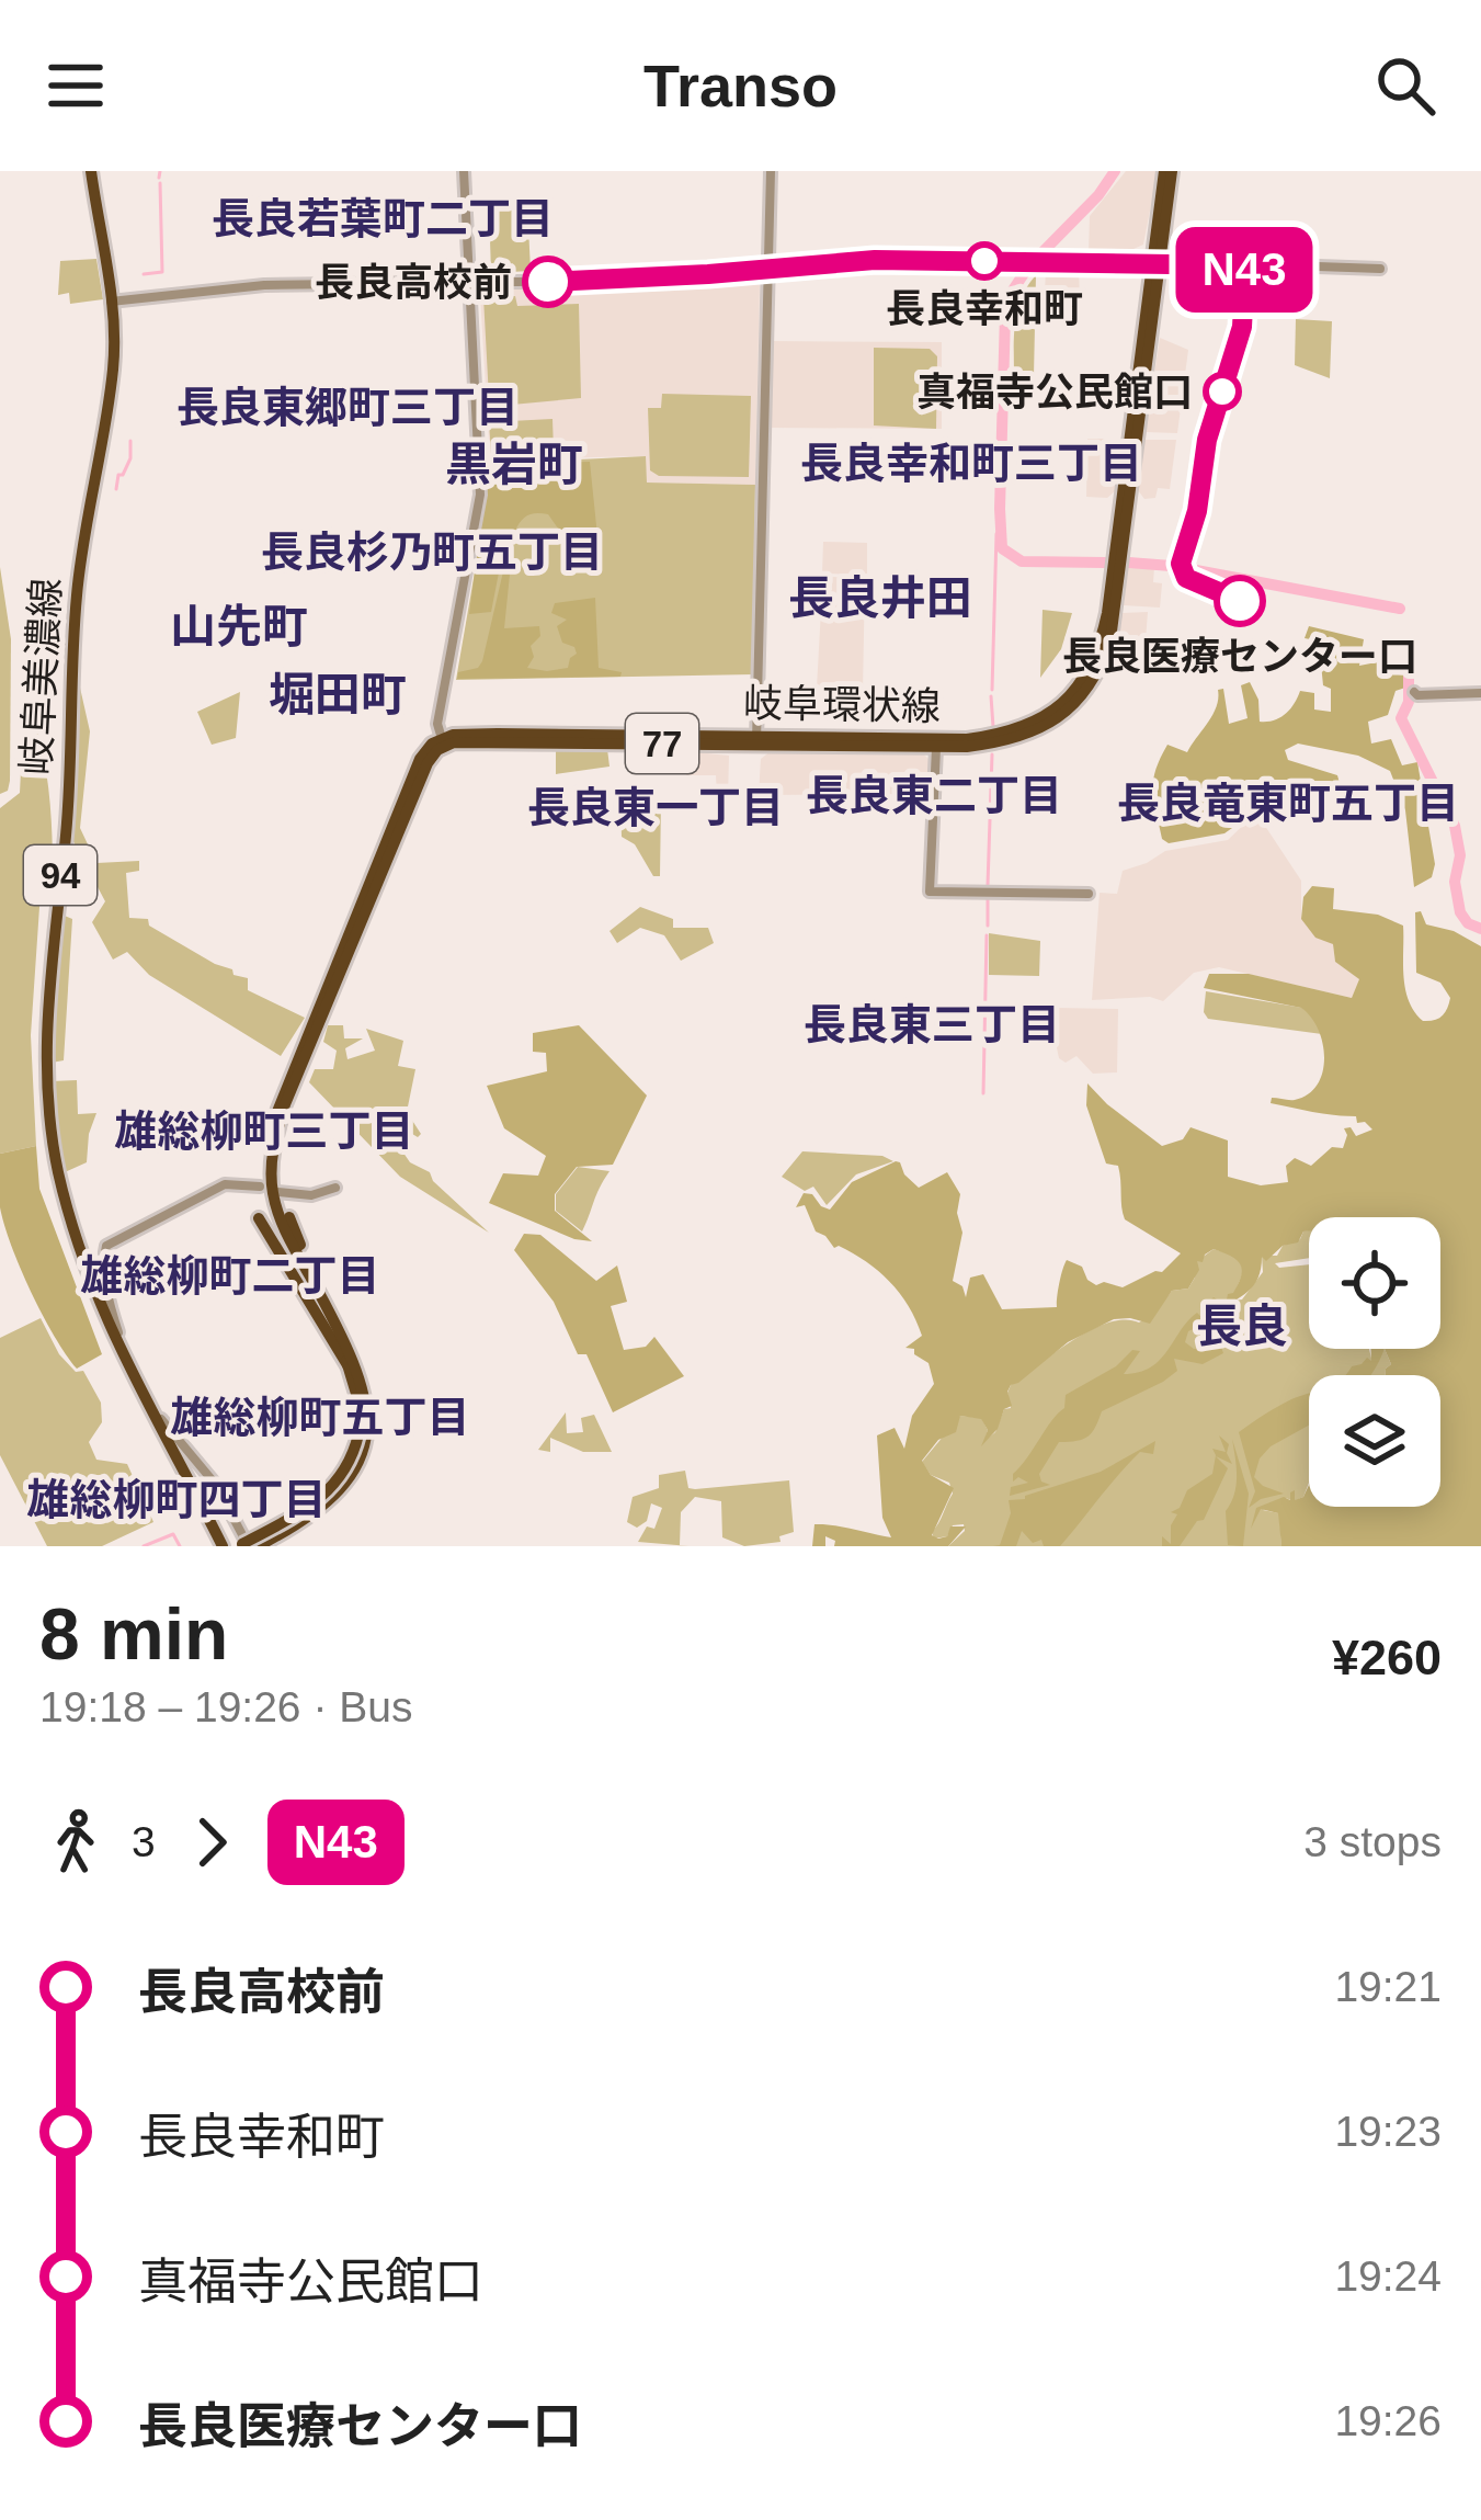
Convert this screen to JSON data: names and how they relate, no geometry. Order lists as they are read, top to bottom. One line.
{"streets":{"main road":["岐阜美濃線","岐阜環状線","77","94"]},"districts":["長良若葉町二丁目","長良東郷町三丁目","長良幸和町三丁目","黒岩町","長良杉乃町五丁目","長良井田","山先町","堀田町","長良東二丁目","長良竜東町五丁目","長良東一丁目","長良東三丁目","雄総柳町三丁目","雄総柳町二丁目","長良","雄総柳町五丁目","雄総柳町四丁目"],"places":["長良幸和町","長良高校前","真福寺公民館口","長良医療センター口"],"lines":["bus line N43"],"page":{"header":"Transo","on_map":"N43","heading":["8 min","19:18 – 19:26 · Bus","¥260"],"legs":["3","N43","3 stops"],"list":[{"name":"長良高校前","value":"19:21"},{"name":"長良幸和町","value":"19:23"},{"name":"真福寺公民館口","value":"19:24"},{"name":"長良医療センター口","value":"19:26"}]}}
